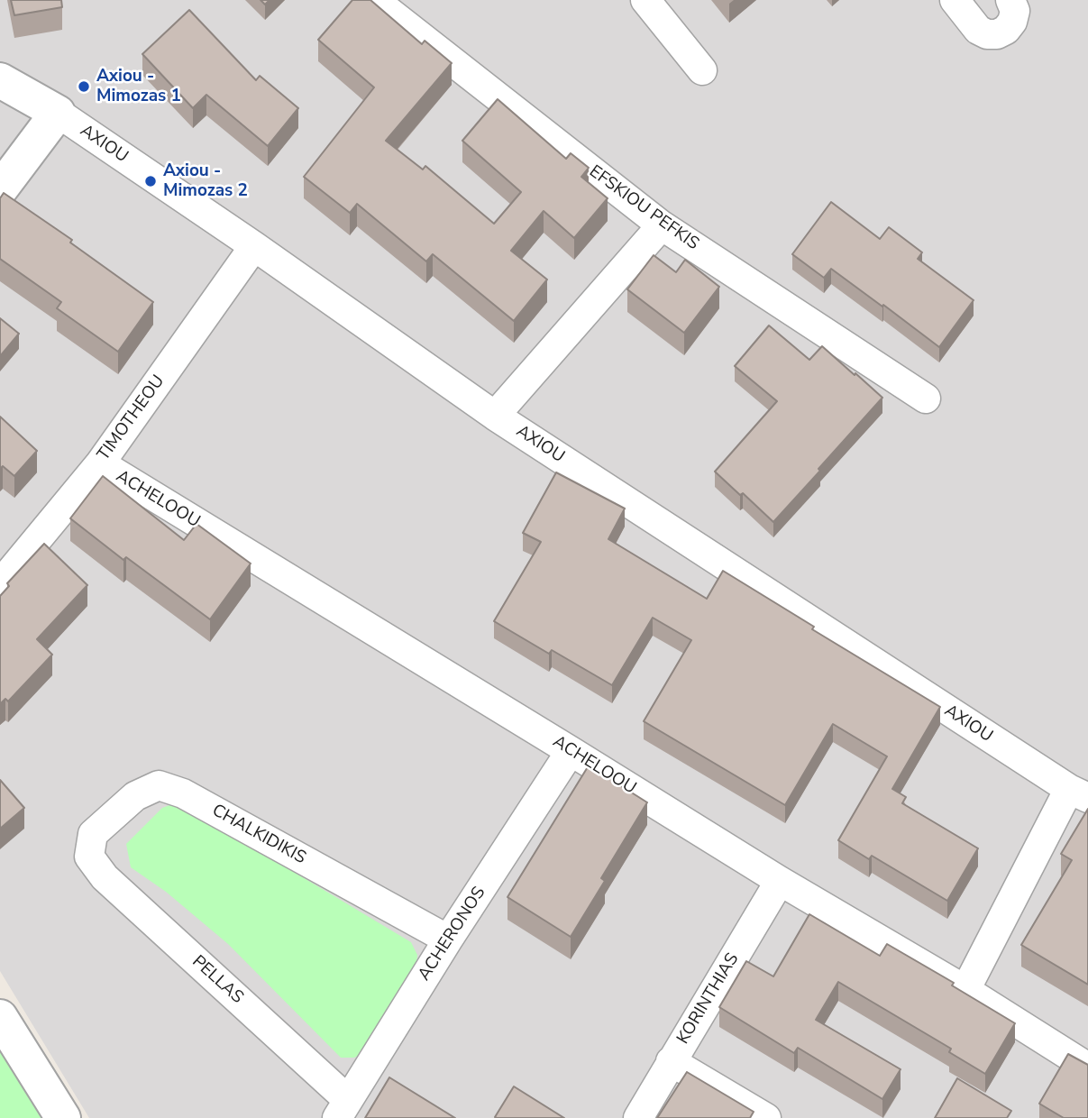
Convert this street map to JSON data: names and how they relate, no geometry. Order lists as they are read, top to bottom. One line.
{"streets":{"street":["AXIOU","EFSKIOU PEFKIS","TIMOTHEOU","ACHELOOU","CHALKIDIKIS","ACHERONOS","PELLAS","KORINTHIAS"]},"crossings":[["AXIOU","TIMOTHEOU"],["TIMOTHEOU","ACHELOOU"],["ACHELOOU","ACHERONOS"],["ACHELOOU","KORINTHIAS"],["CHALKIDIKIS","ACHERONOS"],["CHALKIDIKIS","PELLAS"],["ACHERONOS","PELLAS"]],"places":["Axiou - Mimozas 1","Axiou - Mimozas 2"]}
